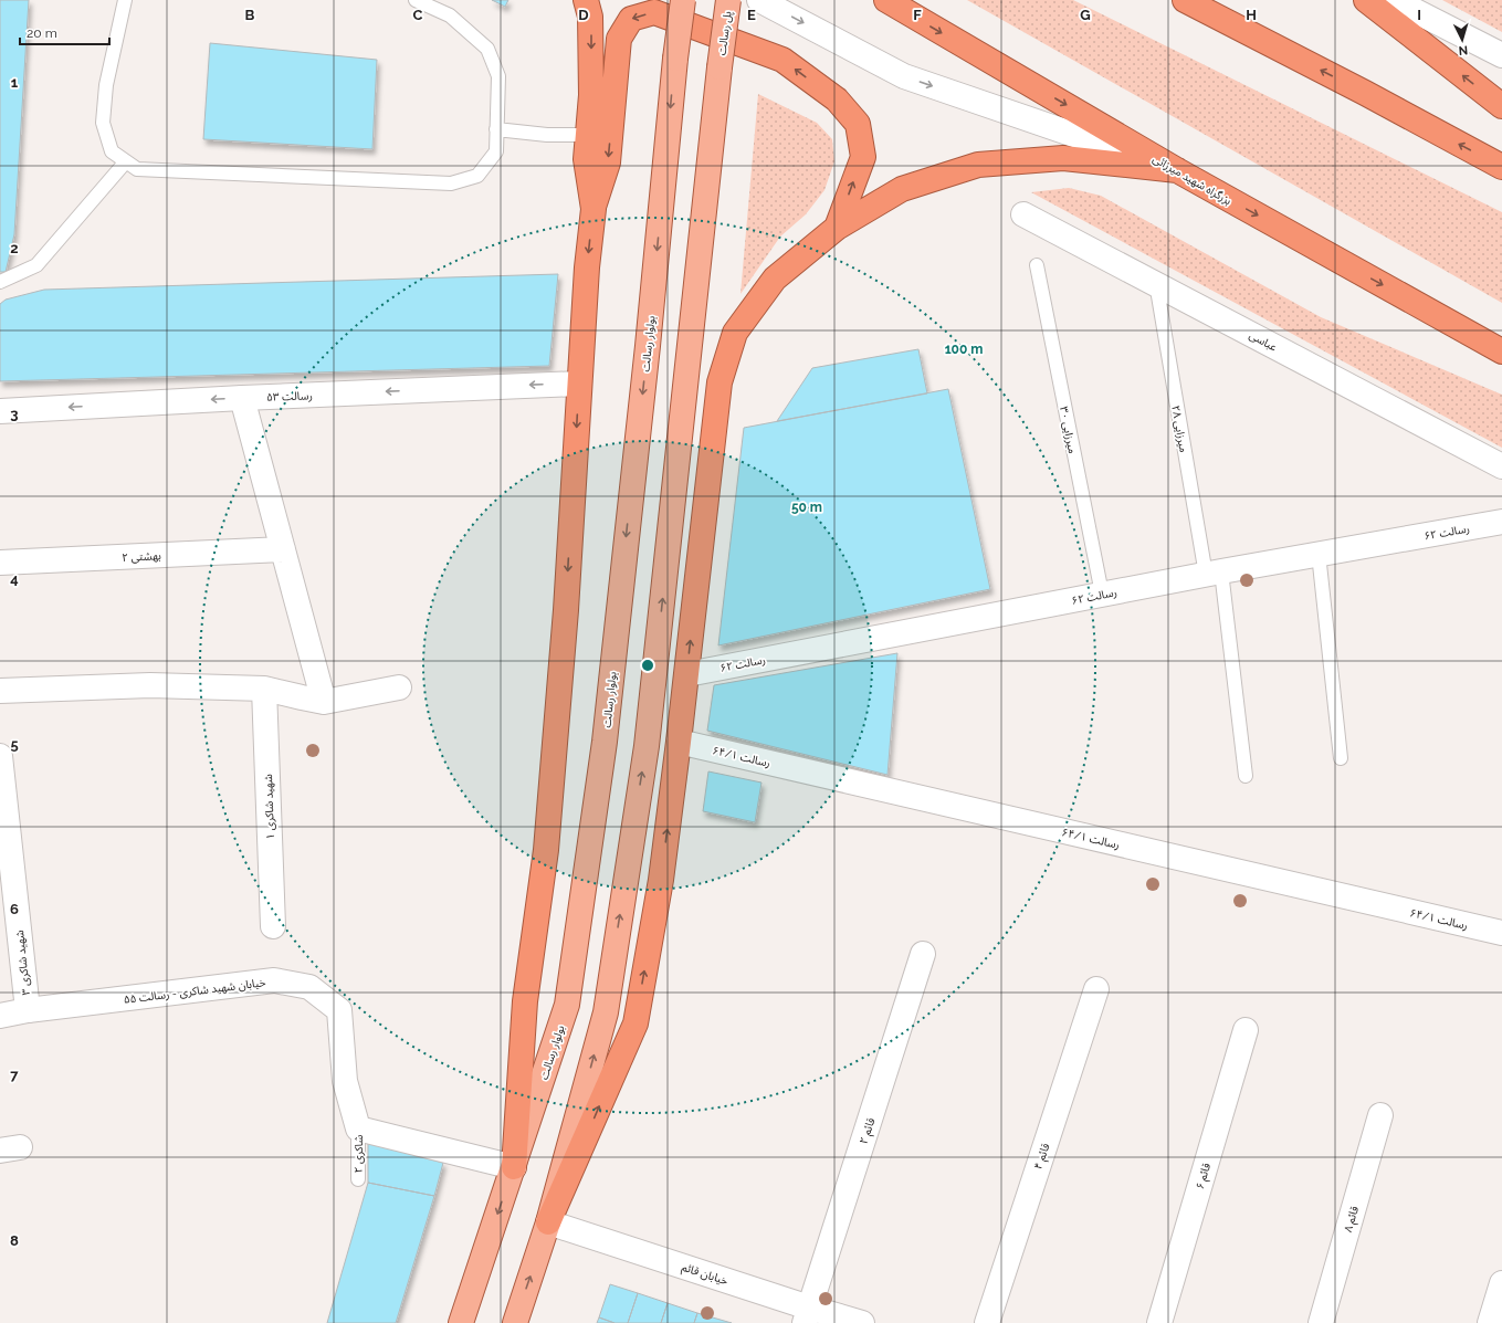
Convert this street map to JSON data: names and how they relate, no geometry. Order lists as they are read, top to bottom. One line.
{"streets":{"highway":["بزرگراه شهید میرزائی"],"main road":["پل رسالت","بولوار رسالت"],"street":["عباسی","رسالت ۵۳","رسالت ۶۲","بهشتی ۲","رسالت ۶۴/۱","شهید شاکری ۱","شهید شاکری ۳","خیابان شهید شاکری - رسالت ۵۵","قائم ۲","قائم ۴","قائم ۶","قائم ۸","خیابان قائم"],"lane":["میرزایی ۲۸","میرزایی ۳۰","شاکری ۲"]},"crossings":[["پل رسالت","خیابان قائم"],["عباسی","میرزایی ۲۸"],["میرزایی ۲۸","رسالت ۶۲"],["میرزایی ۳۰","رسالت ۶۲"],["شهید شاکری ۳","خیابان شهید شاکری - رسالت ۵۵"],["خیابان شهید شاکری - رسالت ۵۵","شاکری ۲"],["قائم ۲","خیابان قائم"]],"one_way":["پل رسالت","بولوار رسالت","رسالت ۵۳"],"scale_bar":"20 m","north":"bottom","grid":{"columns":["B","C","D","E","F","G","H","I"],"rows":["1","2","3","4","5","6","7","8"]},"rings":["100 m","50 m"]}
